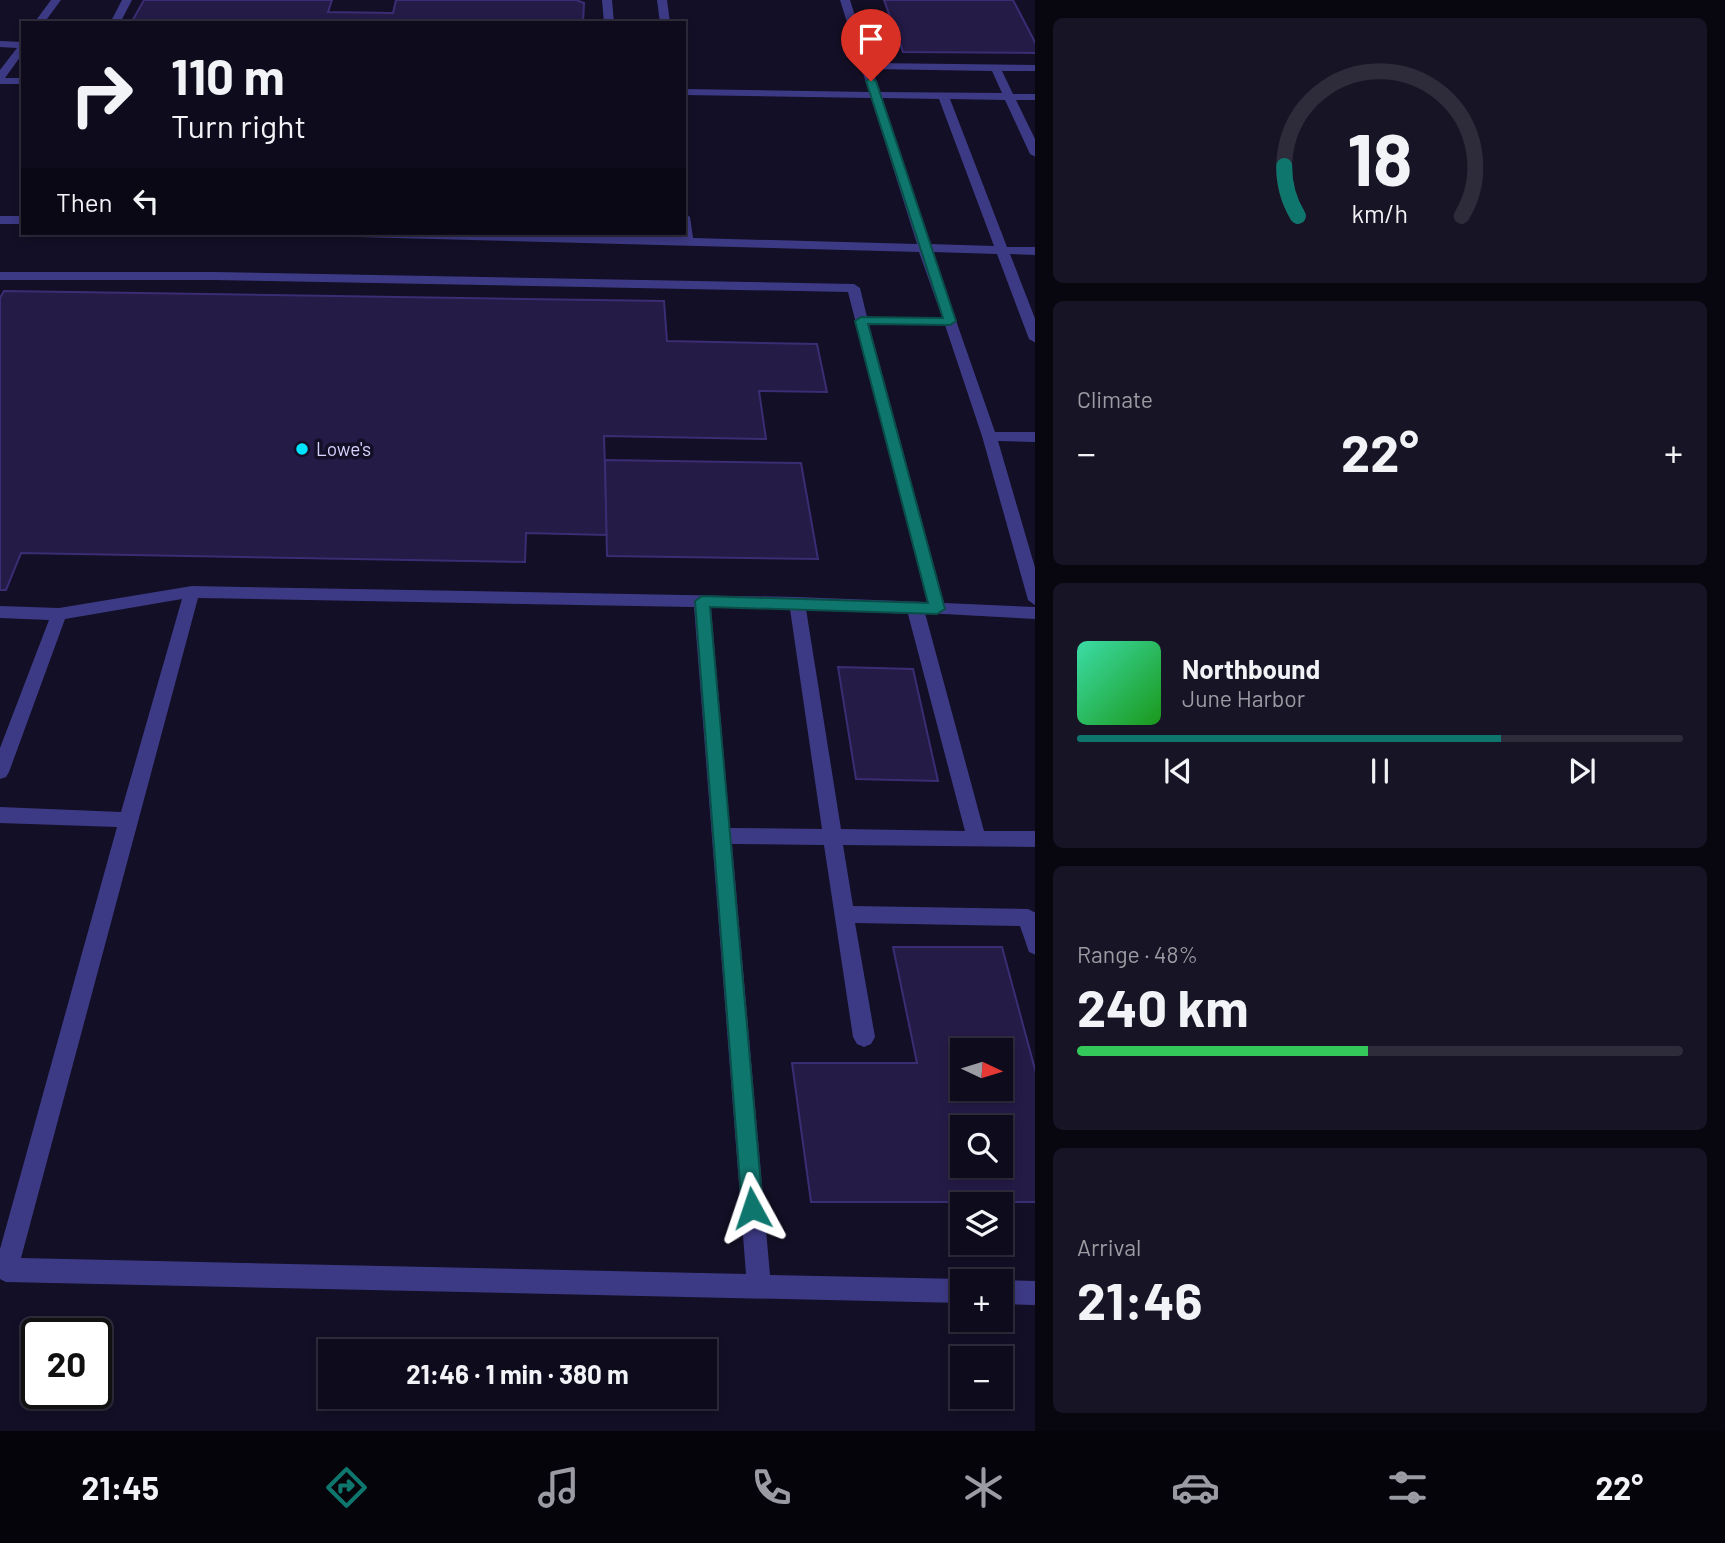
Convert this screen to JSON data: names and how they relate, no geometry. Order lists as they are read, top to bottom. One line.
{"places":["Lowe's"],"north":"right","page":{"turn":["110 m","Turn right"],"then":"Then","tile":["Climate",["Range · 48%","240 km"],["Arrival","21:46"]],"heat":["−","22°","+"],"song":["Northbound","June Harbor"],"map_buttons":["+","−"],"limit":"20","trip":"21:46 · 1 min · 380 m","tabs":["21:45","22°"],"gauge":["18","km/h"]}}
